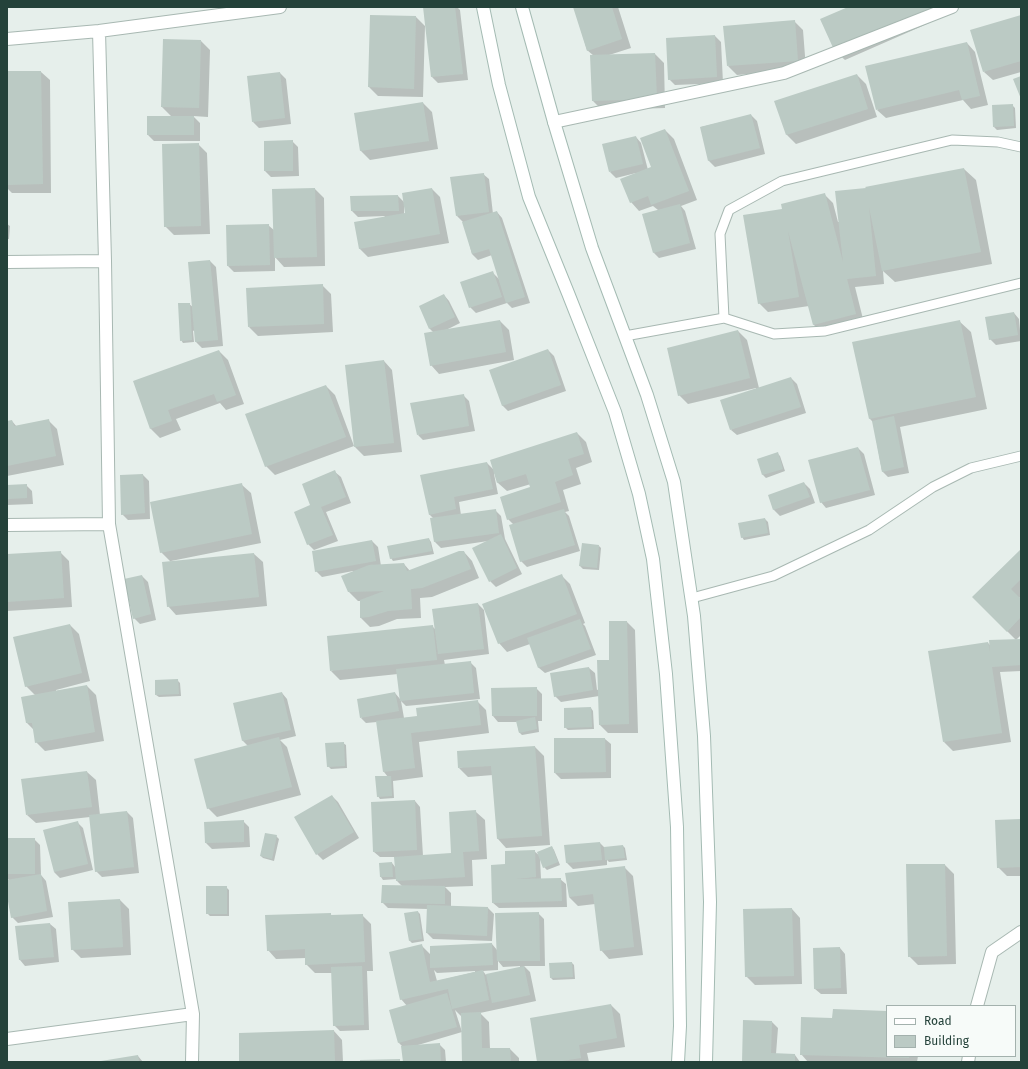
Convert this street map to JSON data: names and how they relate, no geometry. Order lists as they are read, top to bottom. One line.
{"legend":["Road","Building"]}
